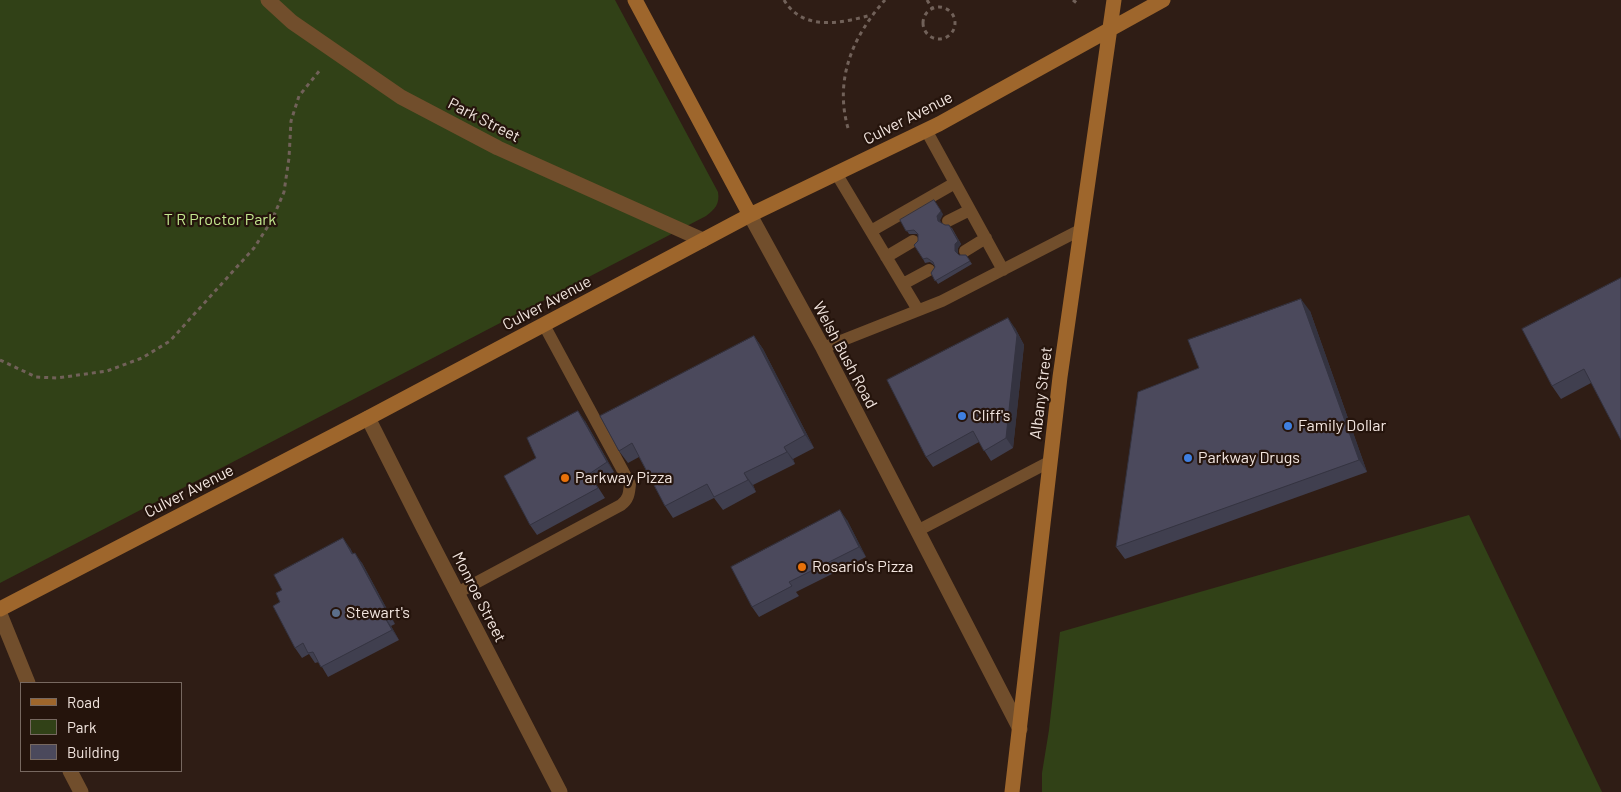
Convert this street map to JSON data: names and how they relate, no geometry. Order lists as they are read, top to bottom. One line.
{"streets":{"main road":["Culver Avenue","Welsh Bush Road","Albany Street"],"street":["Park Street","Monroe Street"]},"crossings":[["Culver Avenue","Park Street"],["Culver Avenue","Welsh Bush Road"],["Culver Avenue","Albany Street"],["Culver Avenue","Monroe Street"],["Welsh Bush Road","Albany Street"]],"parks":["T R Proctor Park"],"places":["Cliff's","Family Dollar","Parkway Drugs","Parkway Pizza","Rosario's Pizza","Stewart's"],"legend":["Road","Park","Building"]}
